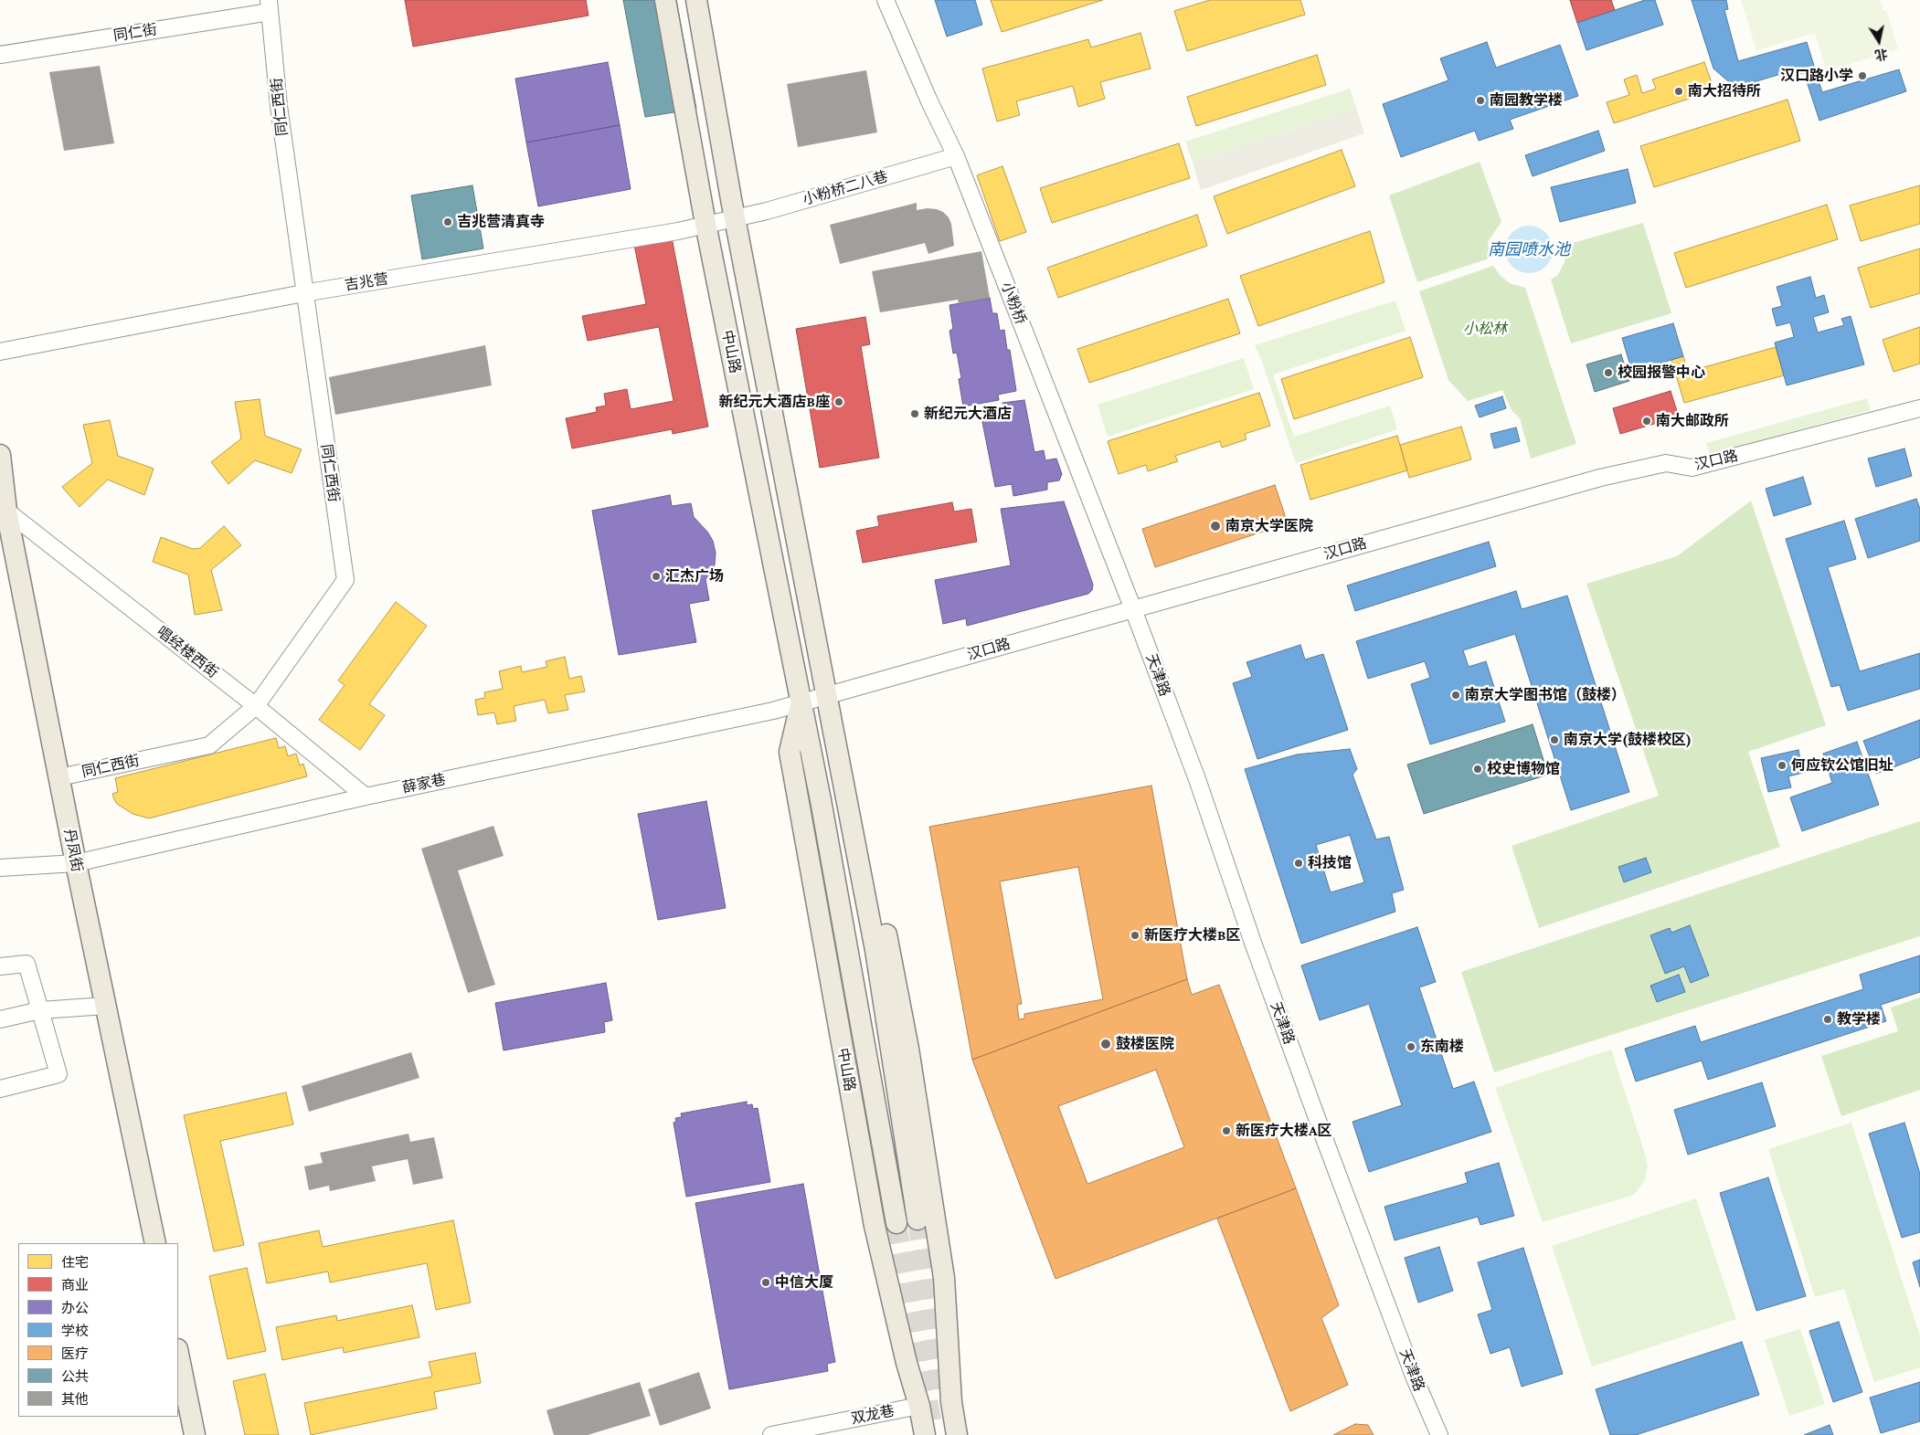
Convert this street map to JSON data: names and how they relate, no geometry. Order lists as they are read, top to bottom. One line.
{"streets":{"main road":["中山路","丹凤街"],"street":["同仁街","同仁西街","小粉桥二八巷","吉兆营","小粉桥","汉口路","唱经楼西街","天津路","薛家巷","双龙巷"]},"crossings":[["同仁街","同仁西街"],["同仁西街","吉兆营"],["同仁西街","唱经楼西街"],["同仁西街","丹凤街"],["小粉桥二八巷","吉兆营"],["小粉桥二八巷","小粉桥"],["吉兆营","中山路"],["小粉桥","汉口路"],["小粉桥","天津路"],["中山路","汉口路"],["中山路","双龙巷"],["汉口路","天津路"],["汉口路","薛家巷"],["唱经楼西街","薛家巷"],["唱经楼西街","丹凤街"],["薛家巷","丹凤街"]],"water":["南园喷水池"],"parks":["小松林"],"places":["汉口路小学","南大招待所","南园教学楼","吉兆营清真寺","校园报警中心","新纪元大酒店B座","新纪元大酒店","南大邮政所","南京大学医院","汇杰广场","南京大学图书馆（鼓楼）","南京大学(鼓楼校区)","何应钦公馆旧址","校史博物馆","科技馆","新医疗大楼B区","教学楼","鼓楼医院","东南楼","新医疗大楼A区","中信大厦"],"legend":["住宅","商业","办公","学校","医疗","公共","其他"],"north":"bottom"}
